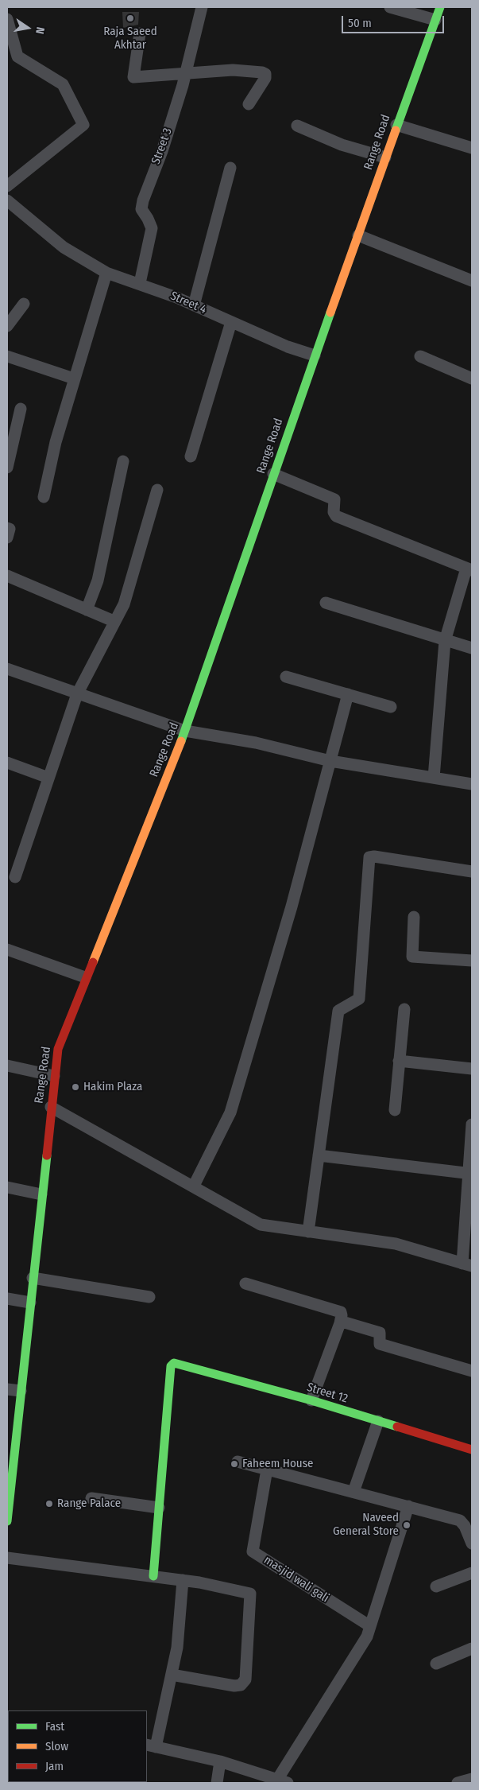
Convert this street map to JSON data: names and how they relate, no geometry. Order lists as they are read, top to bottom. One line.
{"streets":{"main road":["Range Road","Street 12"],"street":["Street 3","Street 4","masjid wali gali"]},"crossings":[["Range Road","Street 4"],["Street 3","Street 4"]],"places":["Raja Saeed Akhtar","Hakim Plaza","Faheem House","Range Palace","Naveed General Store"],"legend":["Fast","Slow","Jam"],"scale_bar":"50 m","north":"right"}
